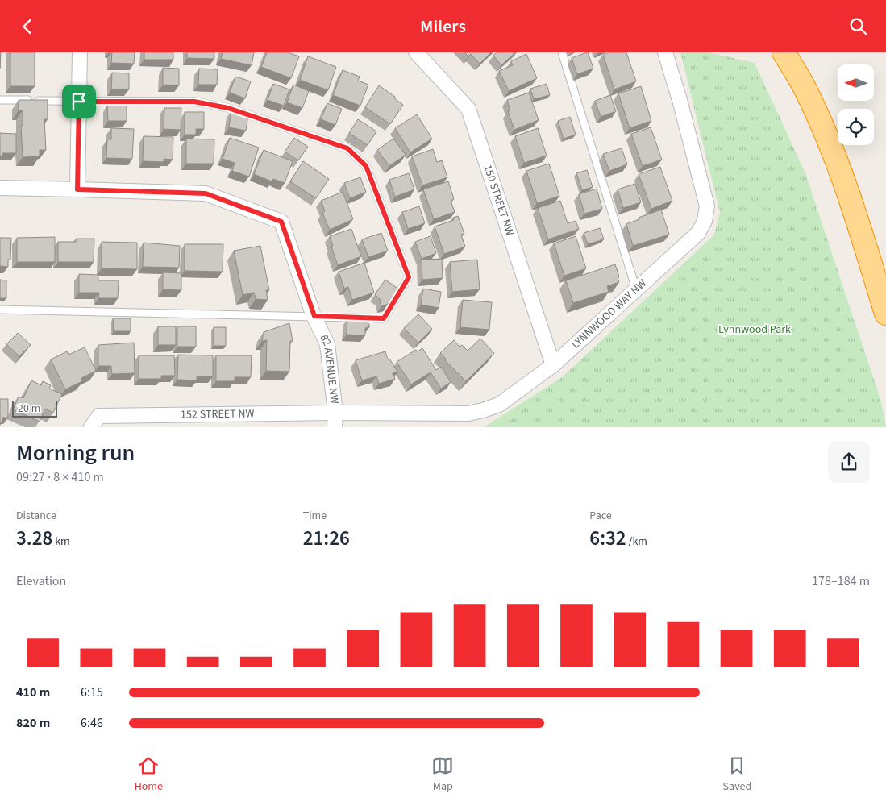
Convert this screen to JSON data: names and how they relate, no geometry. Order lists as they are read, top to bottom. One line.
{"streets":{"street":["150 STREET NW","LYNNWOOD WAY NW","82 AVENUE NW","152 STREET NW"]},"crossings":[["150 STREET NW","LYNNWOOD WAY NW"],["LYNNWOOD WAY NW","82 AVENUE NW"],["LYNNWOOD WAY NW","152 STREET NW"],["82 AVENUE NW","152 STREET NW"]],"parks":["Lynnwood Park"],"scale_bar":"20 m","north":"left","page":{"header":"Milers","scale":"20 m","heading":["Morning run","09:27 · 8 × 410 m"],"stats":[["Distance","3.28 km"],["Time","21:26"],["Pace","6:32 /km"]],"chart":["Elevation","178–184 m"],"list":[{"name":"410 m","note":"6:15"},{"name":"820 m","note":"6:46"}],"tabs":["Home","Map","Saved"]}}
